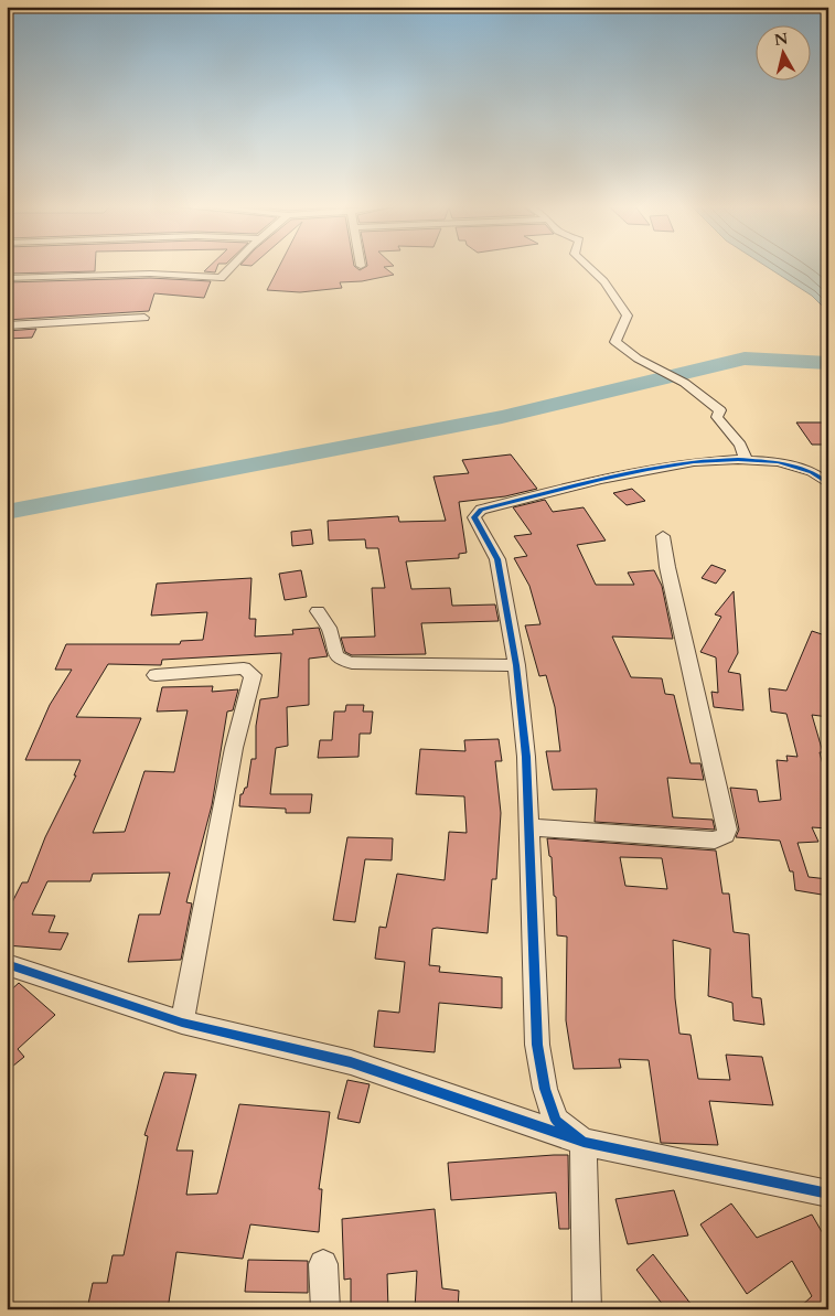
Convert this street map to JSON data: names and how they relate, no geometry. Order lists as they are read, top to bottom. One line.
{"north":"top"}
